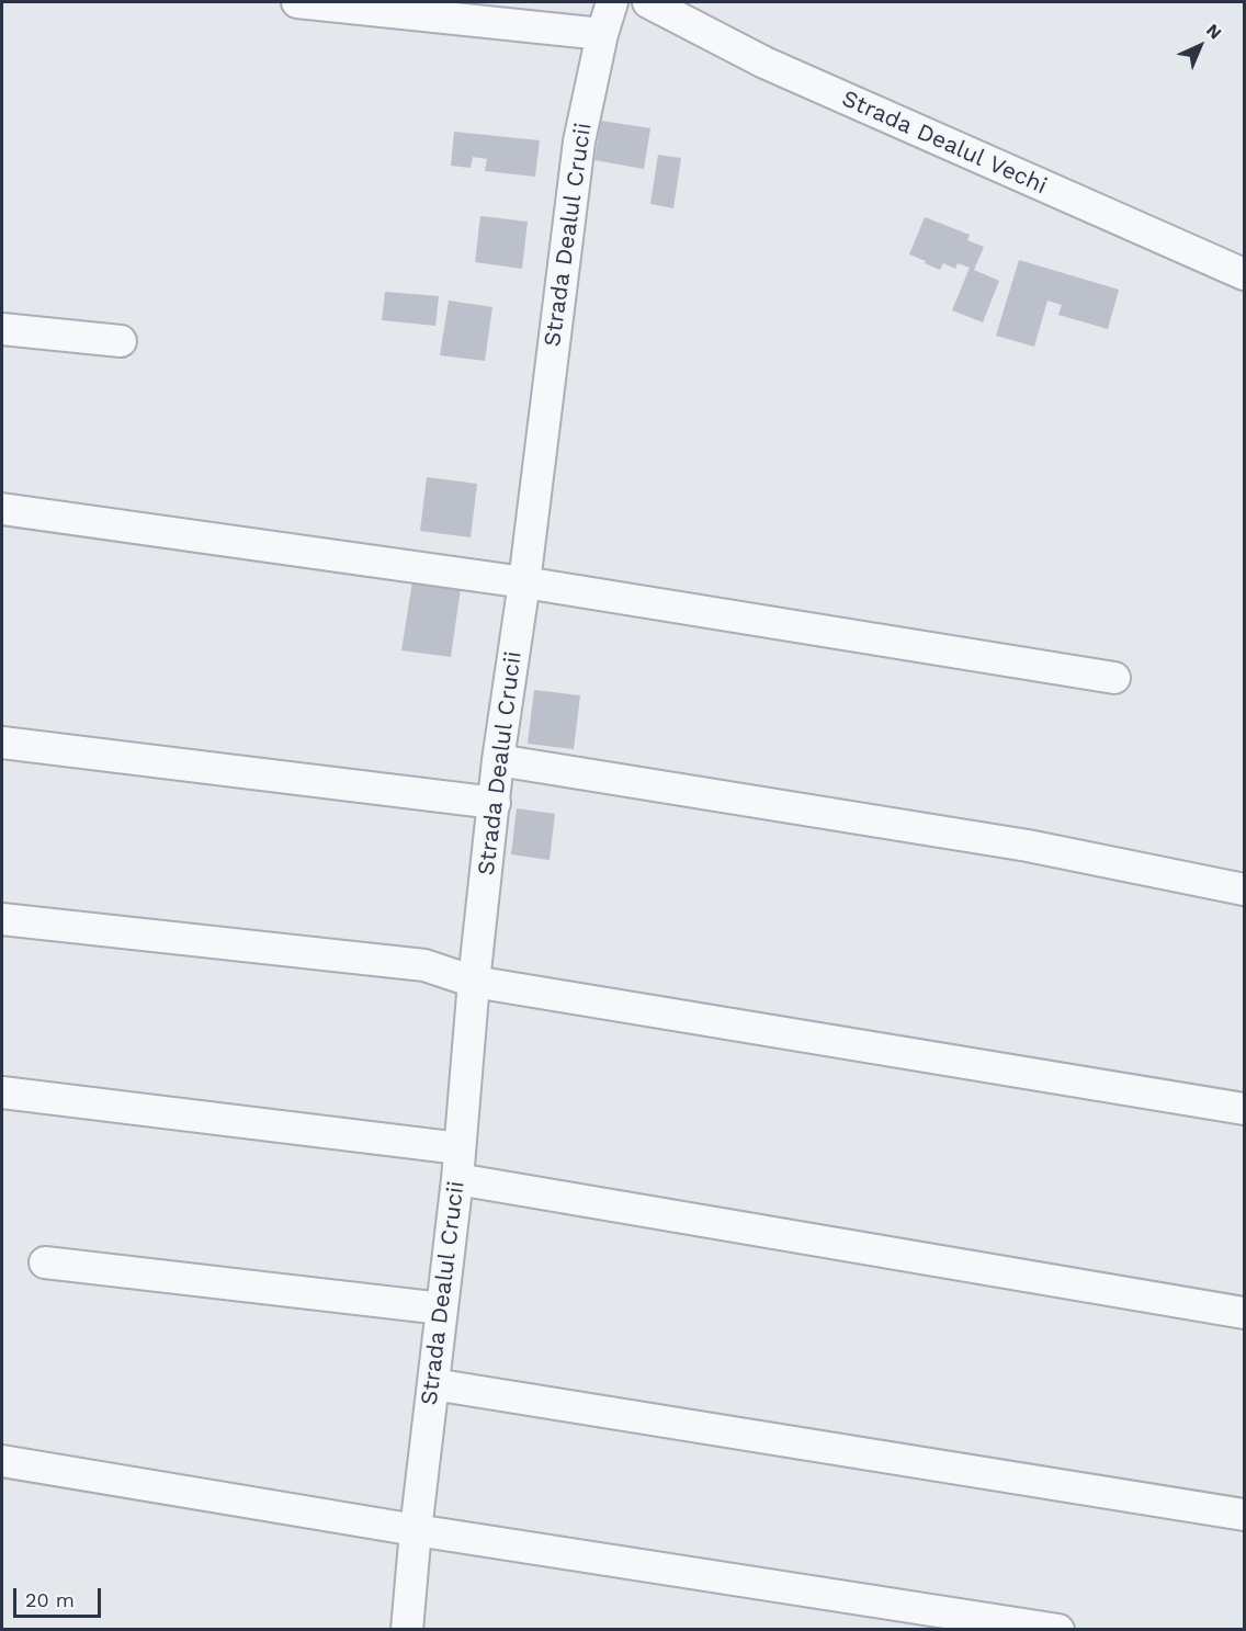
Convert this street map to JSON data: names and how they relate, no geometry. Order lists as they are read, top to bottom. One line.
{"streets":{"street":["Strada Dealul Vechi","Strada Dealul Crucii"]},"scale_bar":"20 m","north":"top right"}
